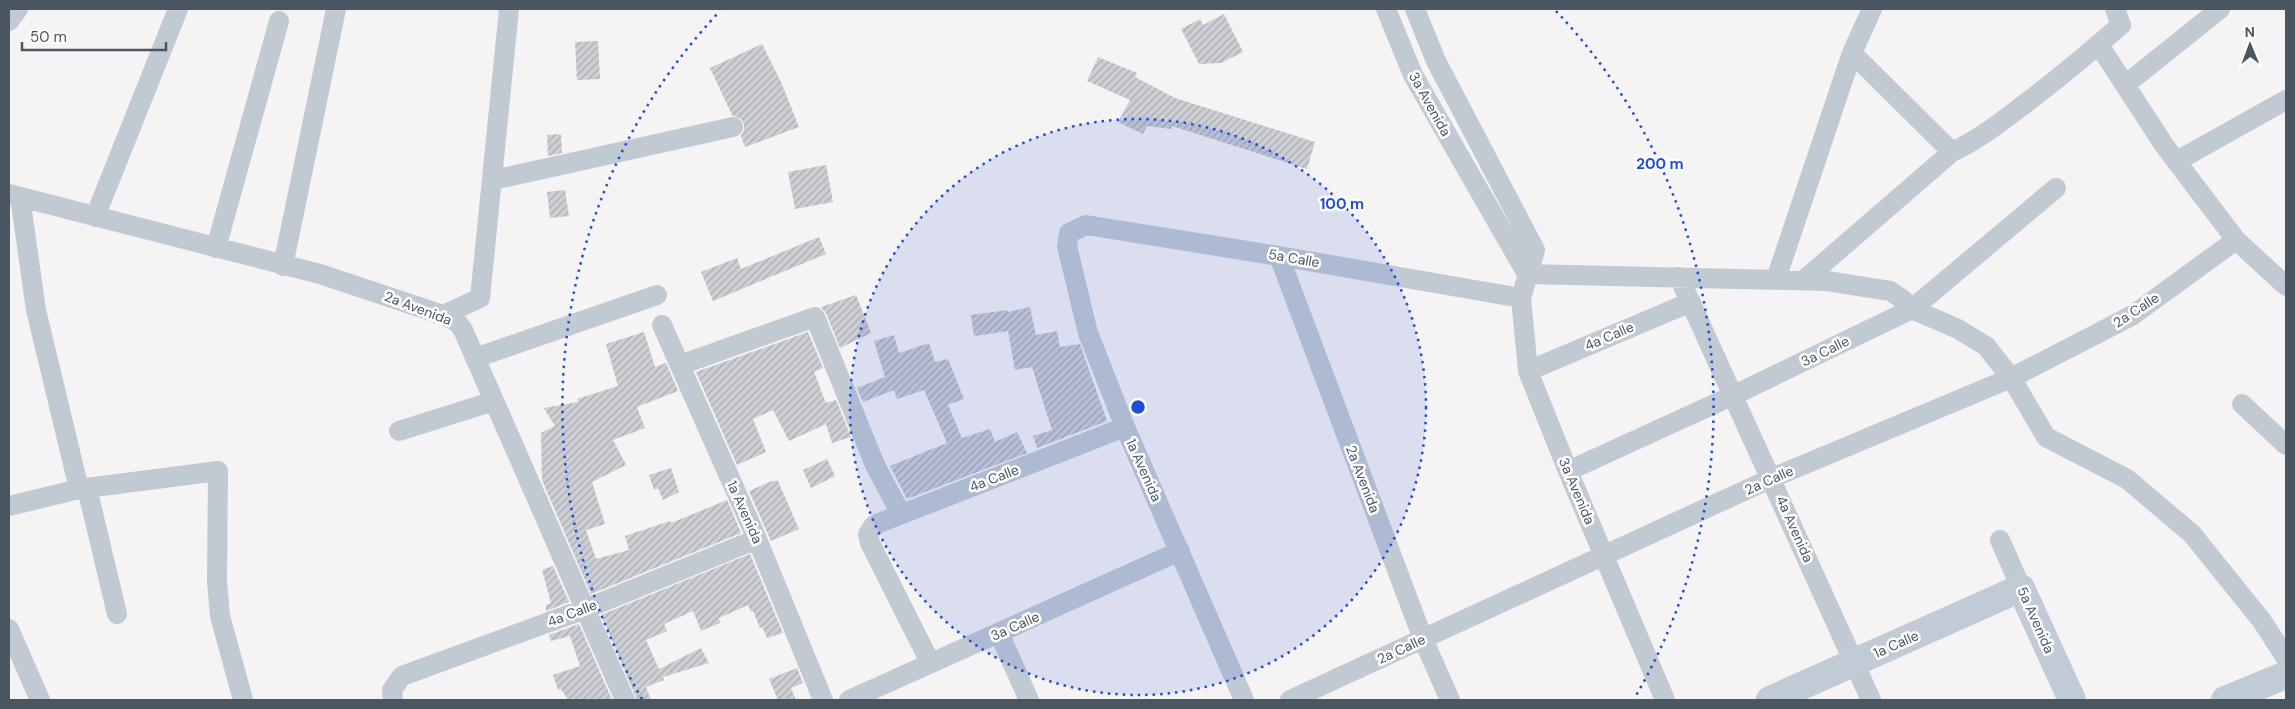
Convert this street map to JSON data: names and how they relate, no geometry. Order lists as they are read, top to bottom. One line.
{"streets":{"main road":["5a Avenida","1a Calle"],"street":["3a Avenida","5a Calle","2a Avenida","2a Calle","4a Calle","3a Calle","1a Avenida","4a Avenida"]},"crossings":[["3a Avenida","5a Calle"],["3a Avenida","2a Calle"],["3a Avenida","4a Calle"],["3a Avenida","3a Calle"],["5a Calle","2a Avenida"],["5a Calle","1a Avenida"],["2a Avenida","2a Calle"],["2a Avenida","4a Calle"],["2a Calle","4a Avenida"],["4a Calle","3a Calle"],["4a Calle","1a Avenida"],["4a Calle","4a Avenida"],["3a Calle","1a Avenida"],["3a Calle","4a Avenida"],["4a Avenida","1a Calle"],["5a Avenida","1a Calle"]],"scale_bar":"50 m","north":"top","rings":["200 m","100 m"]}
